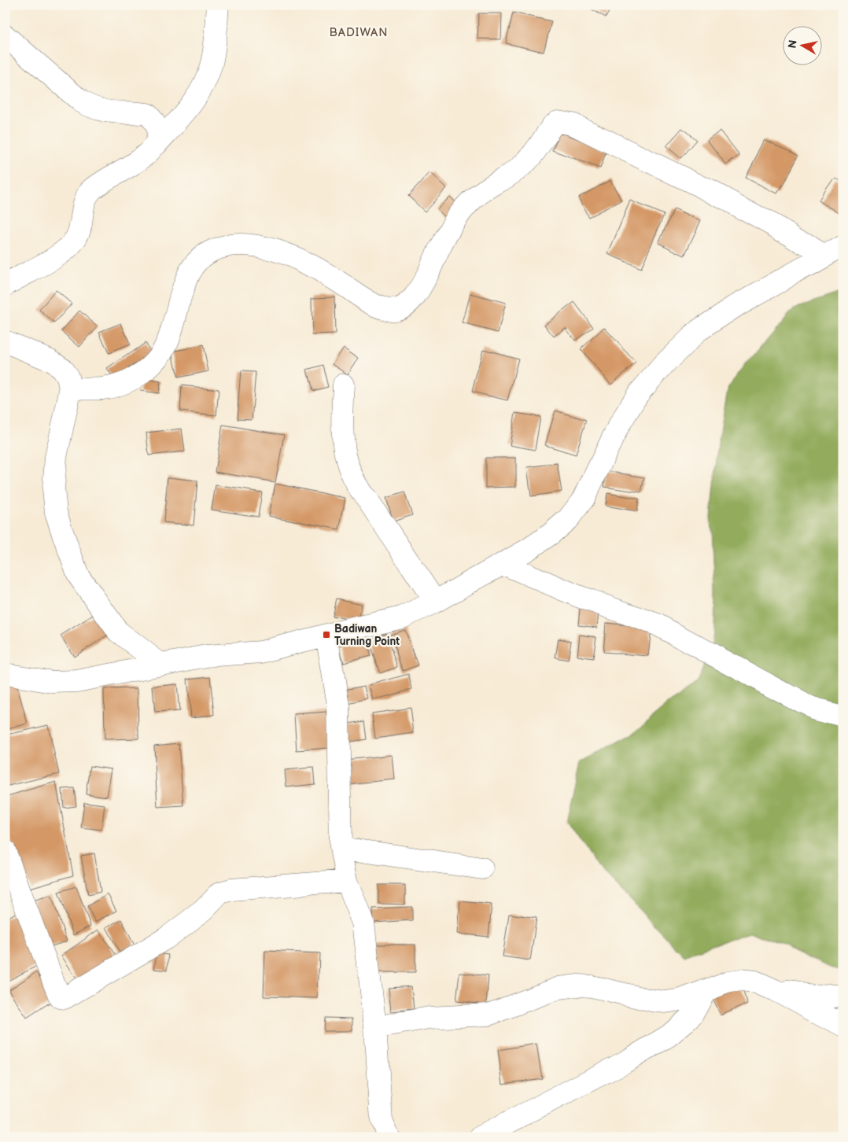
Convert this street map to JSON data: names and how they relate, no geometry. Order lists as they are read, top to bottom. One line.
{"districts":["BADIWAN"],"places":{"transit":["Badiwan Turning Point"]},"north":"left"}
